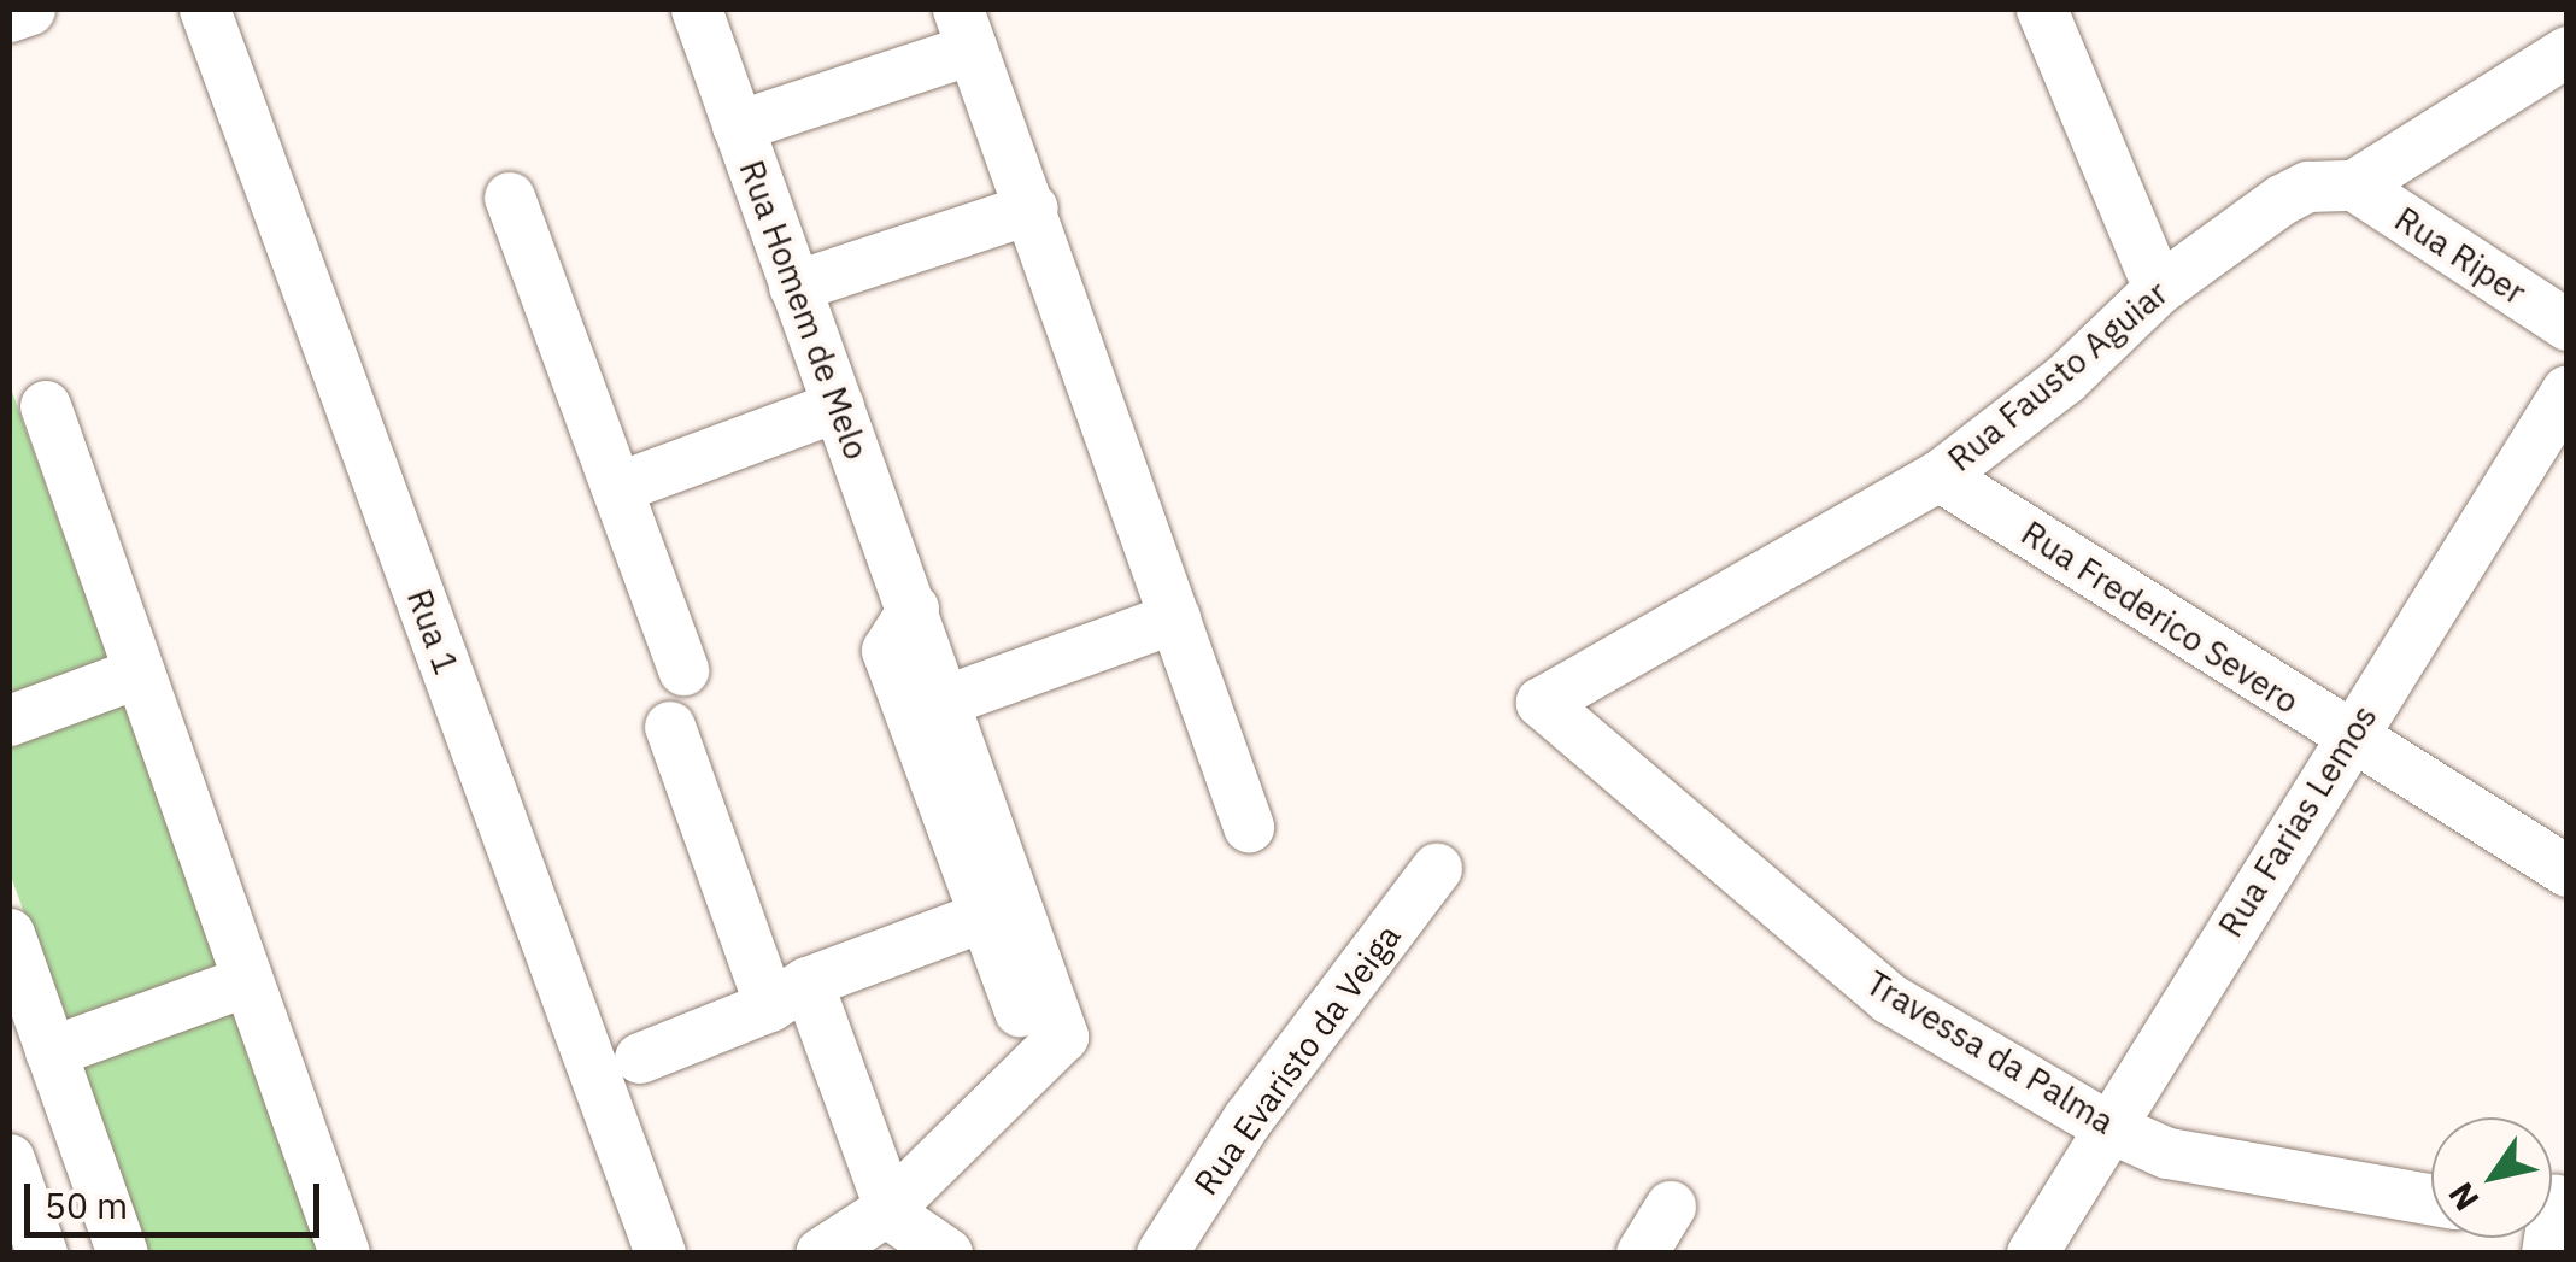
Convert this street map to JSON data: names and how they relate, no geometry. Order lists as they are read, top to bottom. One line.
{"streets":{"street":["Rua Riper","Rua Homem de Melo","Rua Fausto Aguiar","Rua Frederico Severo","Rua 1","Rua Farias Lemos","Travessa da Palma","Rua Evaristo da Veiga"]},"crossings":[["Rua Riper","Rua Fausto Aguiar"],["Rua Fausto Aguiar","Rua Frederico Severo"],["Rua Fausto Aguiar","Travessa da Palma"],["Rua Frederico Severo","Rua Farias Lemos"],["Rua Farias Lemos","Travessa da Palma"]],"scale_bar":"50 m","north":"bottom left"}
